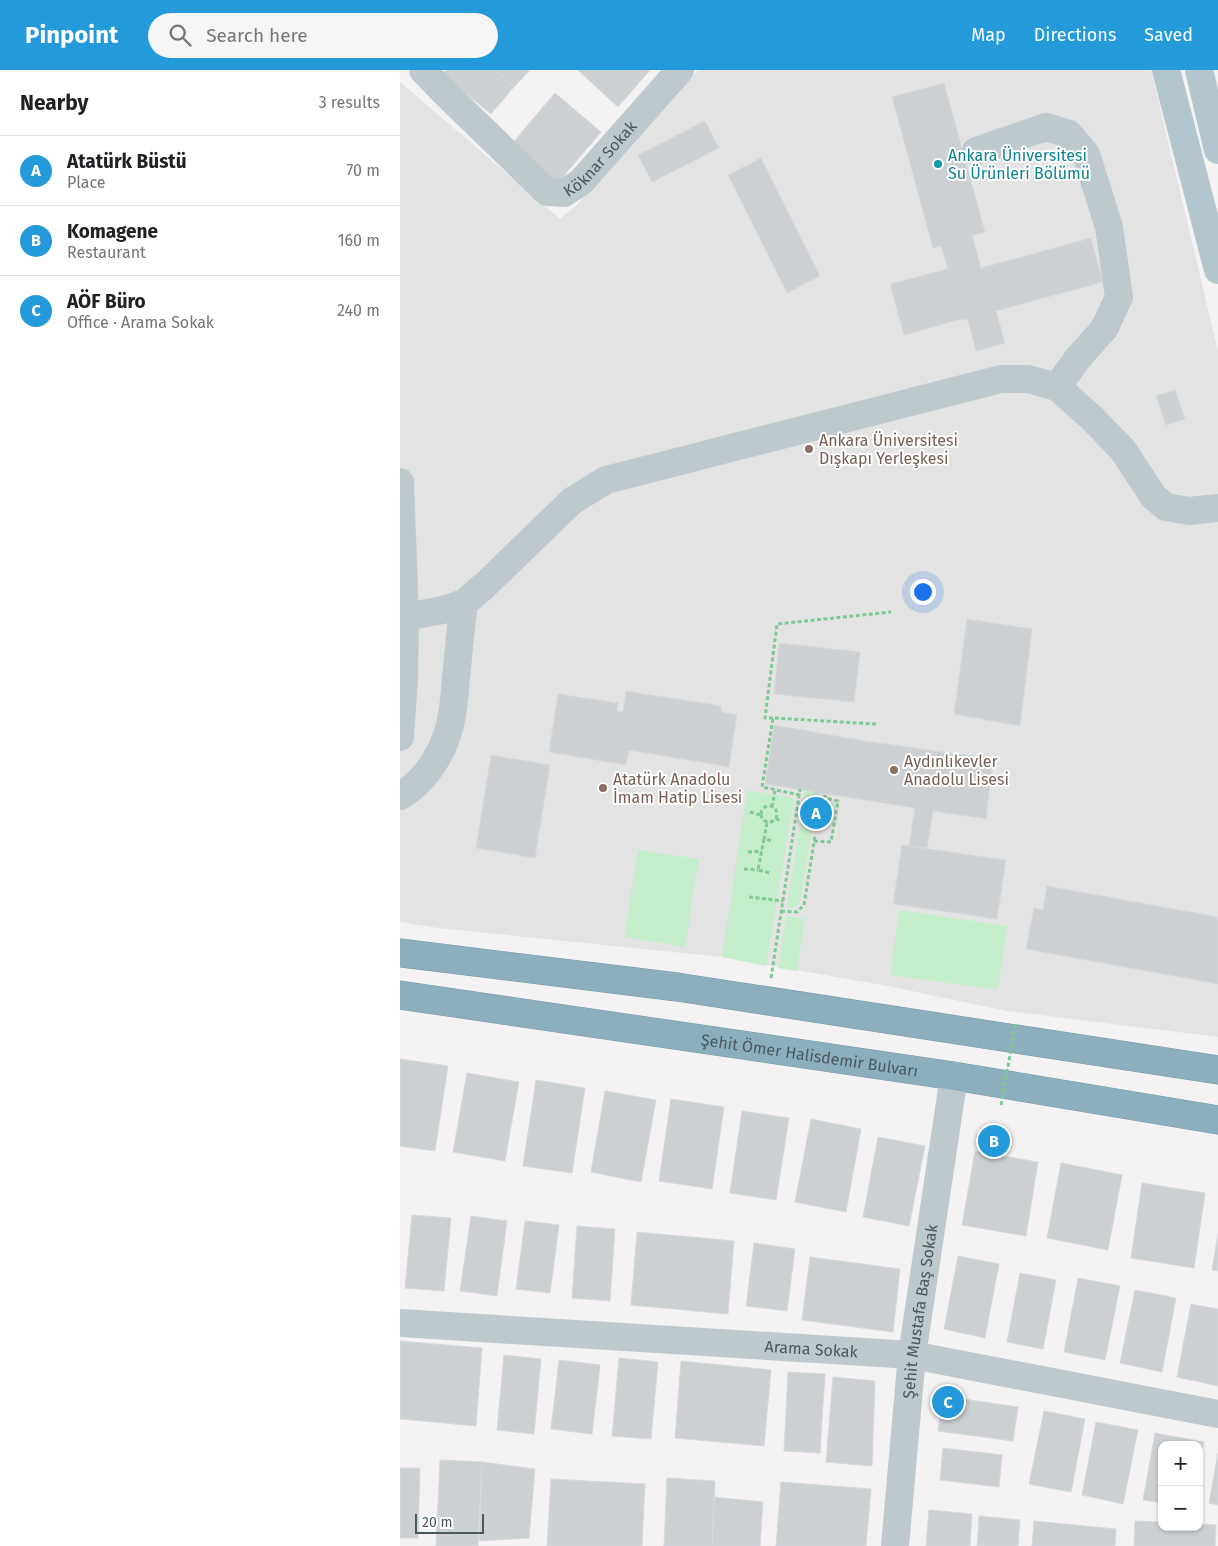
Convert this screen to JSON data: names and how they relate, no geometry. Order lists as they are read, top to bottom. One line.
{"streets":{"highway":["Şehit Ömer Halisdemir Bulvarı"],"street":["Köknar Sokak","Şehit Mustafa Baş Sokak","Arama Sokak"]},"crossings":[["Şehit Ömer Halisdemir Bulvarı","Şehit Mustafa Baş Sokak"],["Şehit Mustafa Baş Sokak","Arama Sokak"]],"places":["Ankara Üniversitesi Su Ürünleri Bölümü","Ankara Üniversitesi Dışkapı Yerleşkesi","Aydınlıkevler Anadolu Lisesi","Atatürk Anadolu İmam Hatip Lisesi"],"scale_bar":"20 m","page":{"header":"Pinpoint","search":"Search here","nav":["Map","Directions","Saved"],"heading":["Nearby","3 results"],"list":[{"mark":"A","name":"Atatürk Büstü","note":"Place","value":"70 m"},{"mark":"B","name":"Komagene","note":"Restaurant","value":"160 m"},{"mark":"C","name":"AÖF Büro","note":"Office · Arama Sokak","value":"240 m"}],"pins":["A","B","C"],"map_buttons":["+","−"],"scale":"20 m"}}
